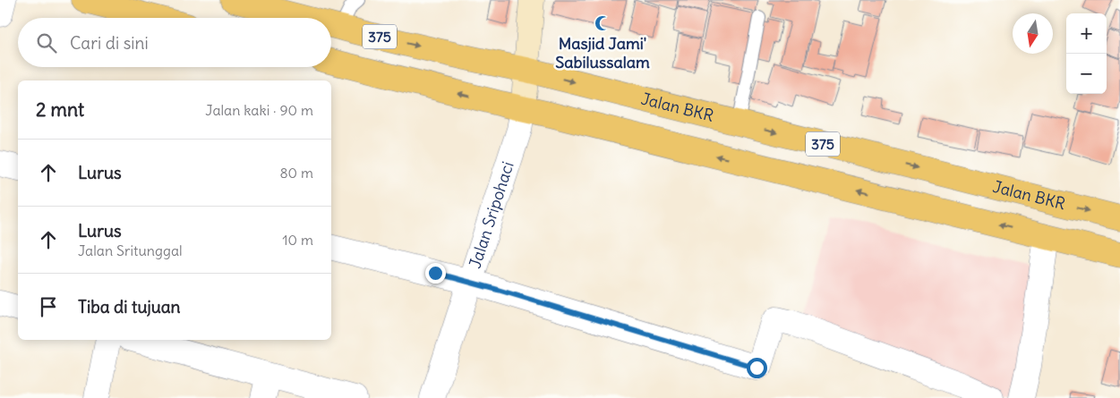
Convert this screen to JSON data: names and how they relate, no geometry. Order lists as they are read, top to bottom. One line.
{"streets":{"main road":["375","Jalan BKR"],"street":["Jalan Sripohaci"]},"crossings":[["375","Jalan Sripohaci"]],"places":{"mosque":["Masjid Jami' Sabilussalam"]},"north":"bottom","page":{"map_buttons":["+","−"],"search":"Cari di sini","heading":["2 mnt","Jalan kaki · 90 m"],"list":[["Lurus","80 m"],["Lurus","Jalan Sritunggal","10 m"],"Tiba di tujuan"]}}
